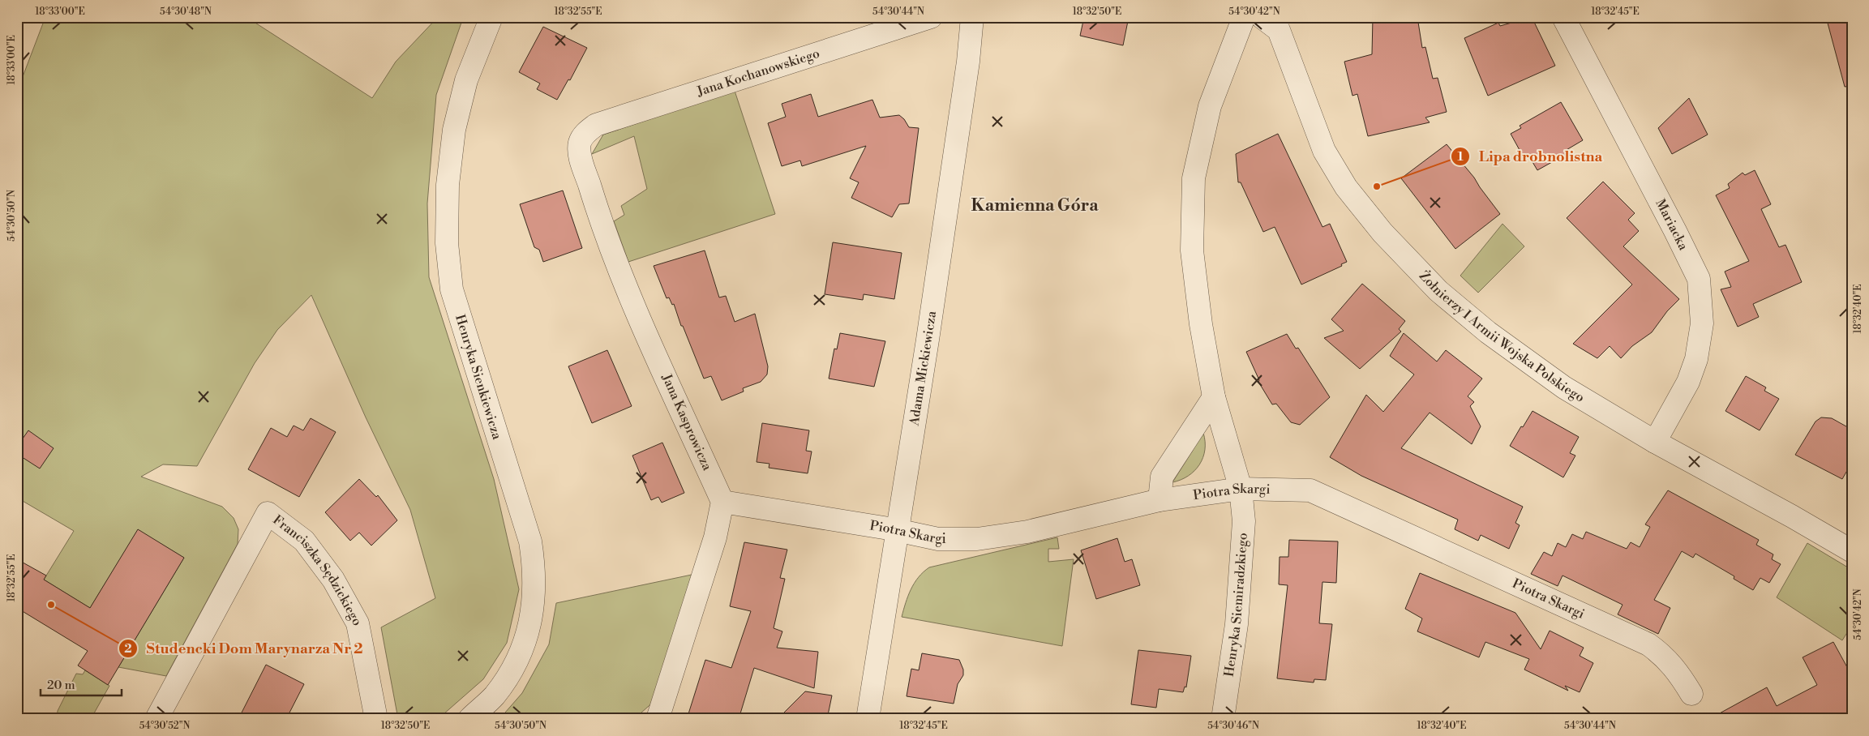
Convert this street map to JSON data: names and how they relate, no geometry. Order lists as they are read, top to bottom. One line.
{"streets":{"street":["Jana Kochanowskiego","Mariacka","Żołnierzy I Armii Wojska Polskiego","Adama Mickiewicza","Henryka Sienkiewicza","Jana Kasprowicza","Piotra Skargi","Franciszka Sędzickiego","Henryka Siemiradzkiego"]},"crossings":[["Jana Kochanowskiego","Jana Kasprowicza"],["Mariacka","Żołnierzy I Armii Wojska Polskiego"],["Adama Mickiewicza","Piotra Skargi"],["Jana Kasprowicza","Piotra Skargi"],["Piotra Skargi","Henryka Siemiradzkiego"]],"districts":["Kamienna Góra"],"places":["Lipa drobnolistna","Studencki Dom Marynarza Nr 2"],"scale_bar":"20 m","coordinates":["18°33'00\"E","54°30'48\"N","18°32'55\"E","54°30'44\"N","18°32'50\"E","54°30'42\"N","18°32'45\"E","54°30'50\"N","18°32'40\"E","54°30'52\"N","54°30'46\"N"]}
